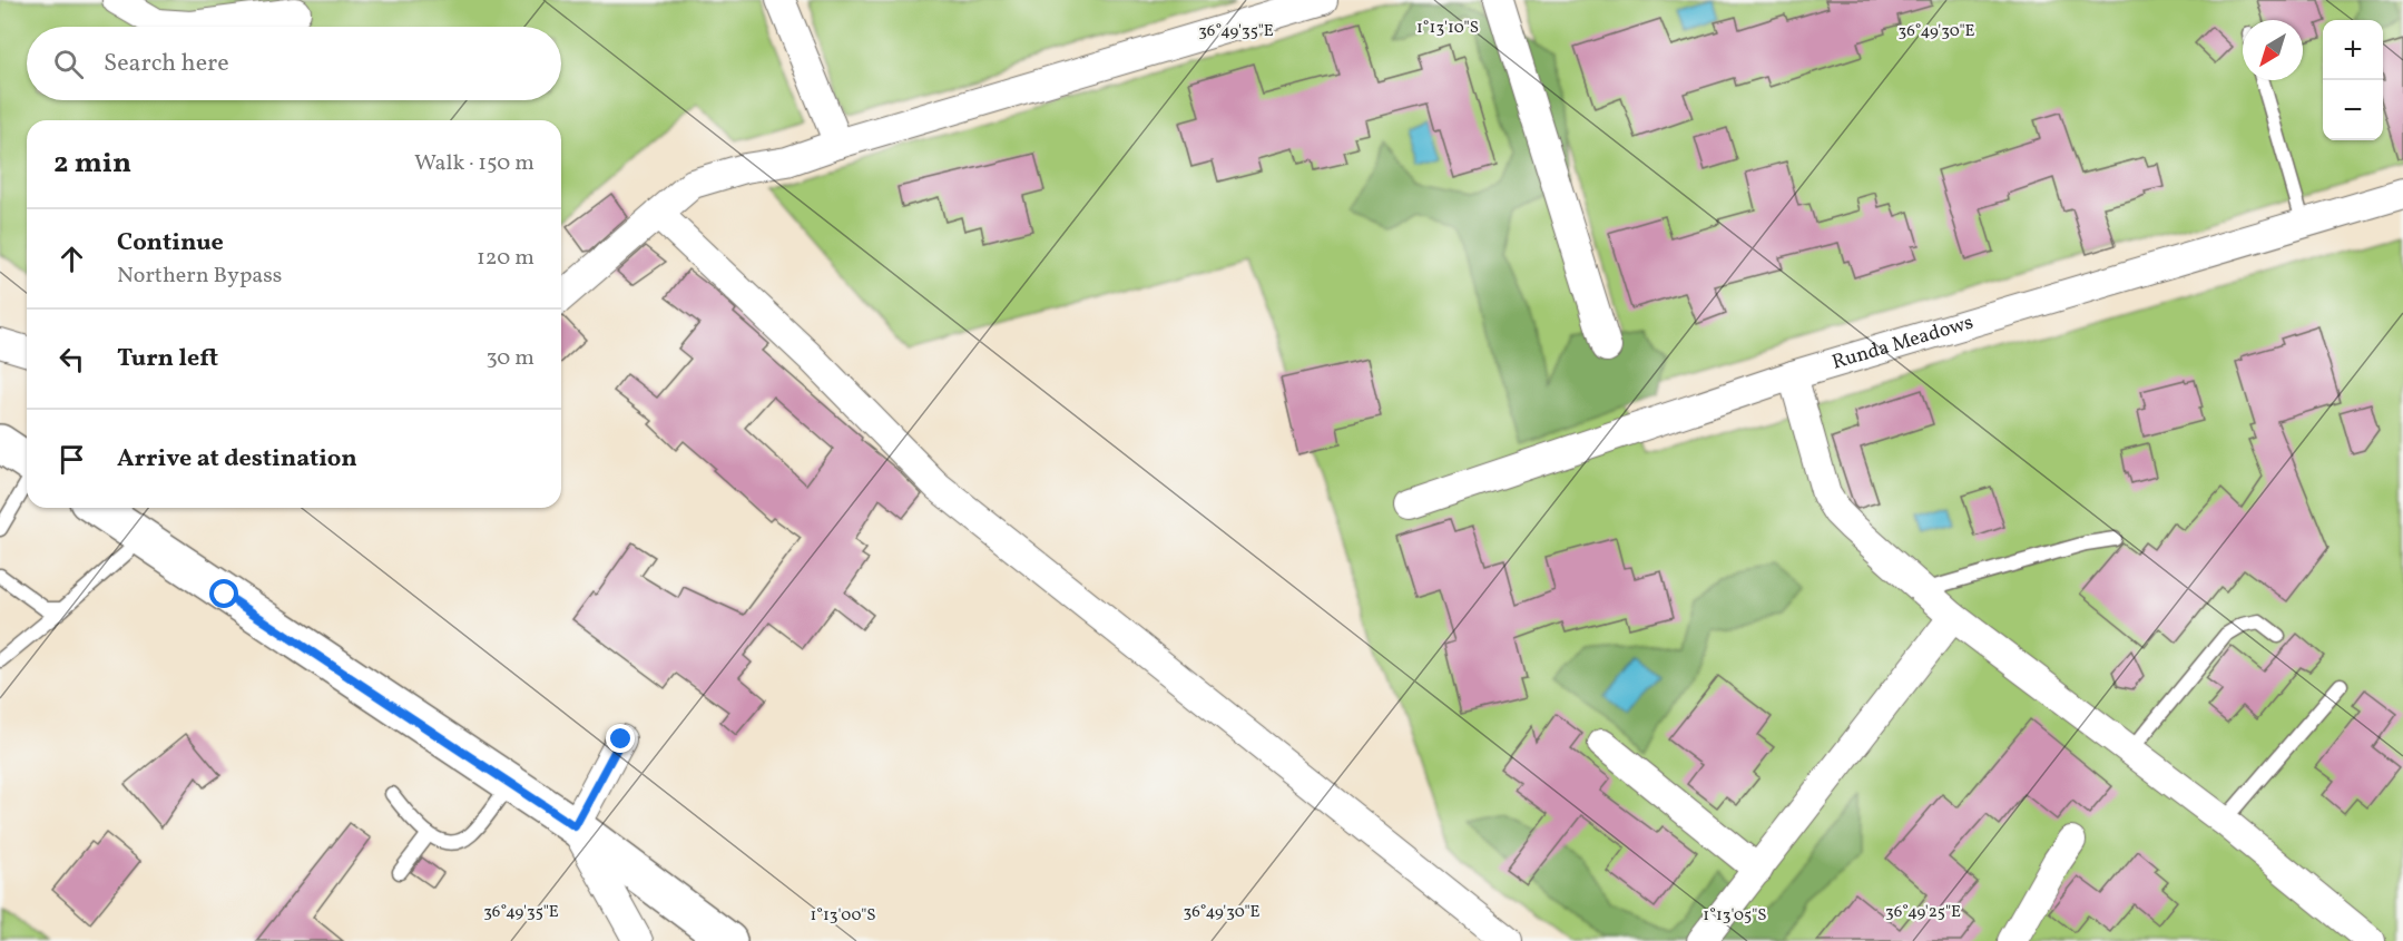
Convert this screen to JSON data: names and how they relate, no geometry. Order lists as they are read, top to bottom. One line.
{"streets":{"street":["Runda Meadows"]},"north":"bottom left","page":{"map_buttons":["+","−"],"search":"Search here","heading":["2 min","Walk · 150 m"],"list":[["Continue","Northern Bypass","120 m"],["Turn left","30 m"],"Arrive at destination"]},"coordinates":["1°13'10\"S","36°49'35\"E","36°49'30\"E","36°49'25\"E","1°13'00\"S","1°13'05\"S"]}
